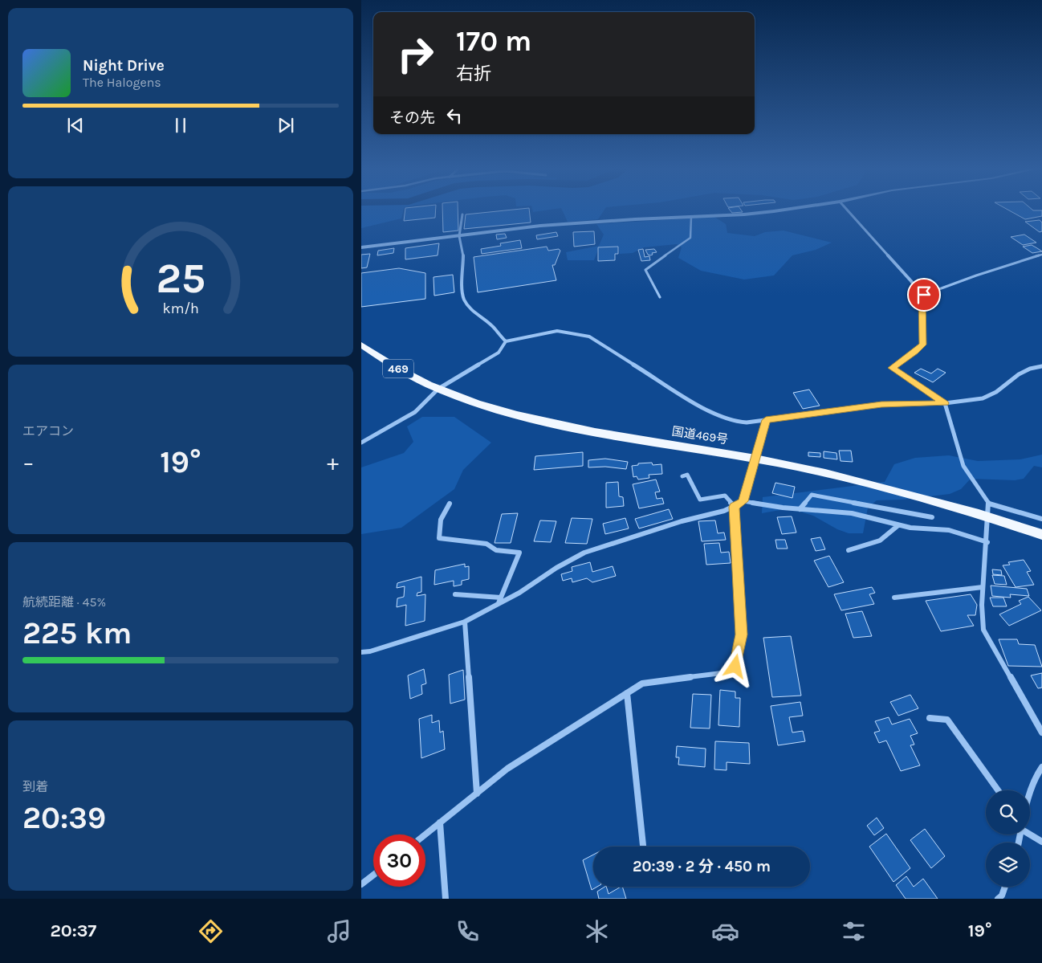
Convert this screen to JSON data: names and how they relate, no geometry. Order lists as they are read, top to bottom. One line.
{"streets":{"highway":["469","国道469号"]},"page":{"turn":["170 m","右折"],"song":["Night Drive","The Halogens"],"then":"その先","tile":["エアコン",["航続距離 · 45%","225 km"],["到着","20:39"]],"heat":["−","19°","+"],"limit":"30","trip":"20:39 · 2 分 · 450 m","tabs":["20:37","19°"],"gauge":["25","km/h"]}}
